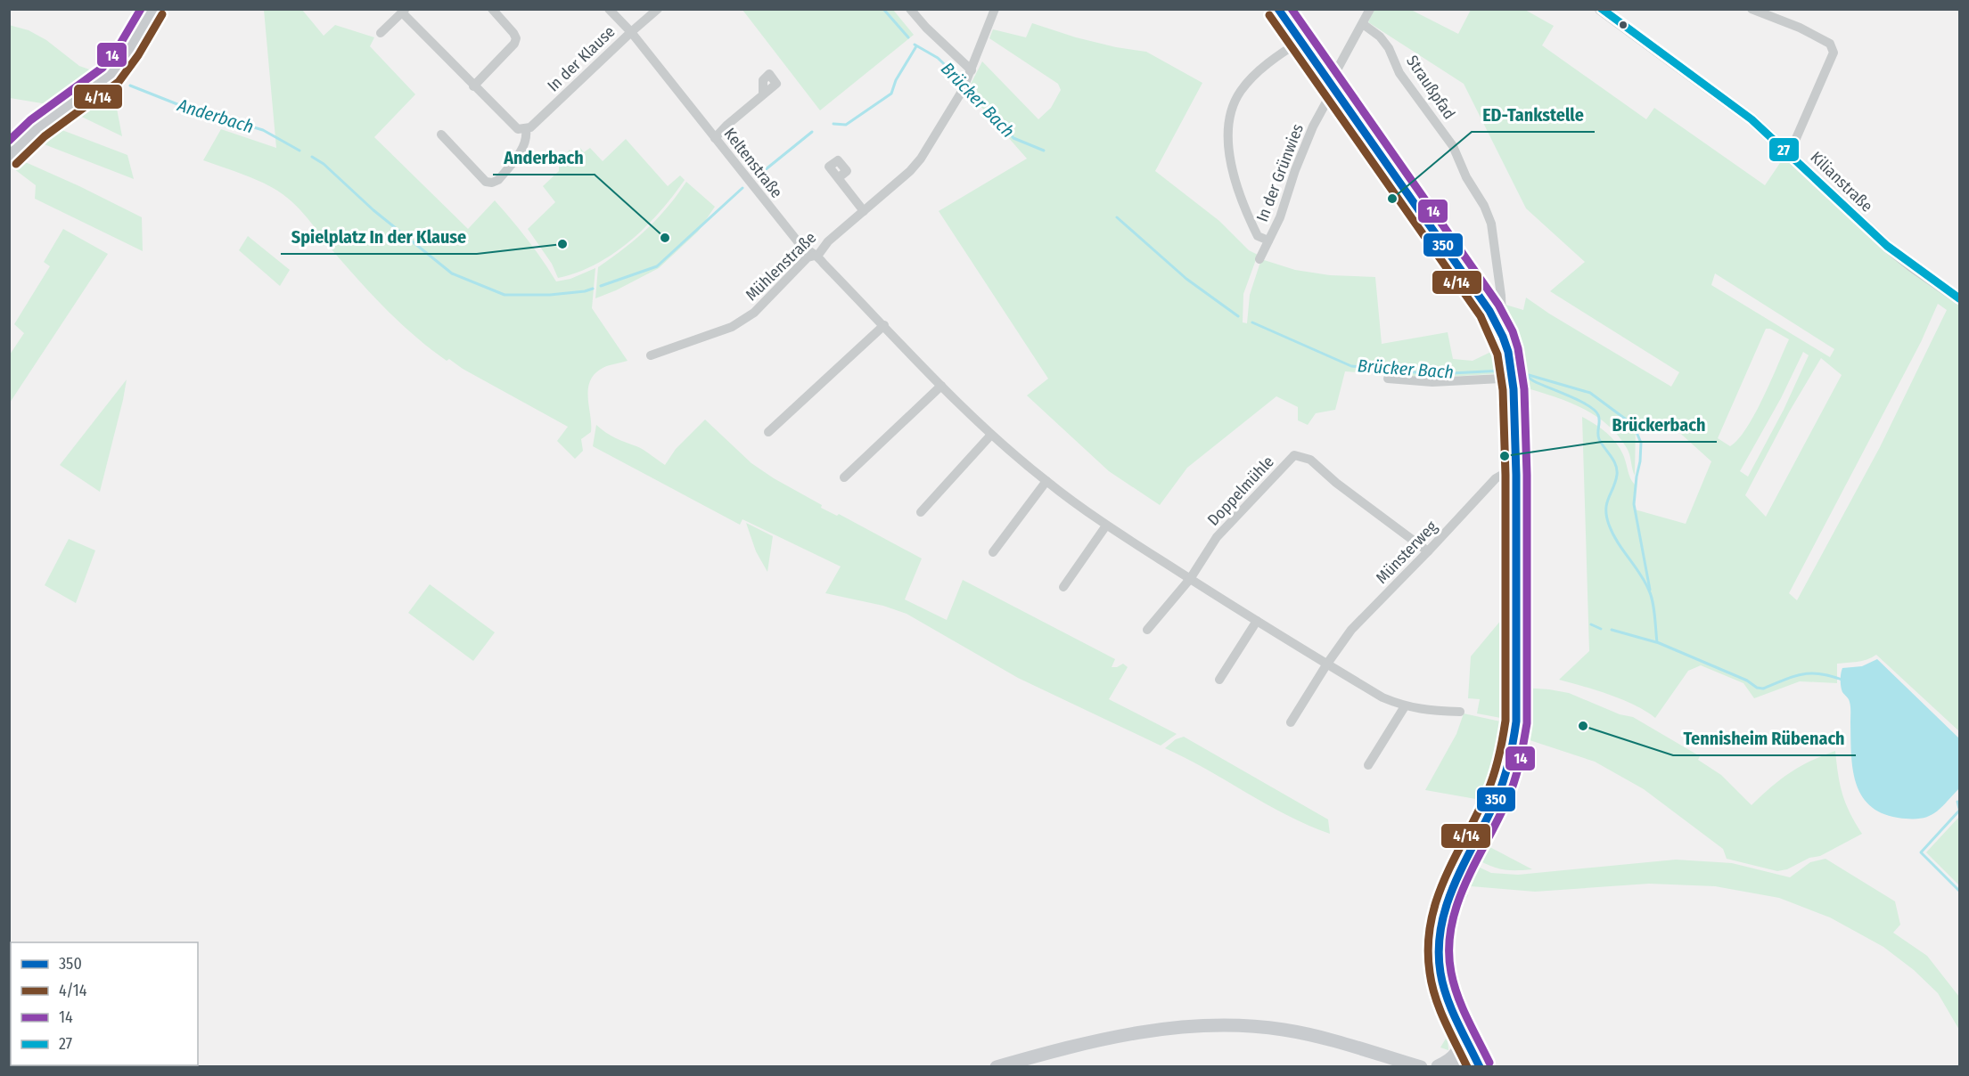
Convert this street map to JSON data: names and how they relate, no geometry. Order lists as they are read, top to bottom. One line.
{"streets":{"street":["In der Klause","Straußpfad","Keltenstraße","In der Grünwies","Kilianstraße","Mühlenstraße","Doppelmühle","Münsterweg"]},"crossings":[["In der Klause","Keltenstraße"],["Straußpfad","In der Grünwies"],["Keltenstraße","Mühlenstraße"],["Keltenstraße","Doppelmühle"],["Keltenstraße","Münsterweg"],["Doppelmühle","Münsterweg"]],"water":["Brücker Bach","Anderbach"],"places":["ED-Tankstelle","Anderbach","Spielplatz In der Klause","Brückerbach","Tennisheim Rübenach"],"lines":["transit line 350","transit line 14","transit line 27","transit line 4/14"],"legend":["350","4/14","14","27"]}
